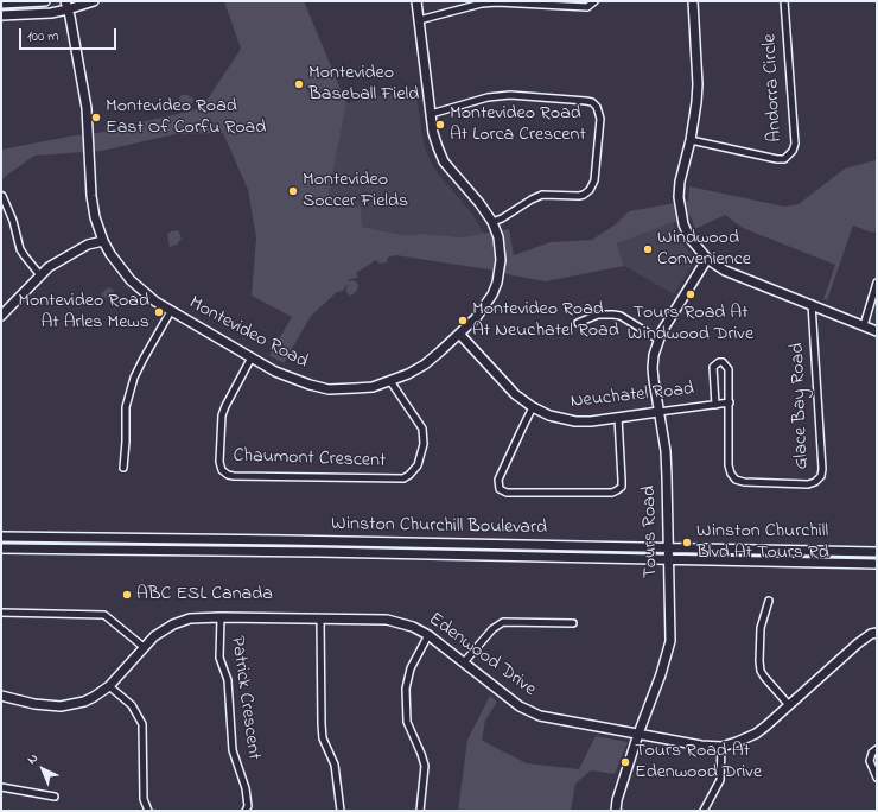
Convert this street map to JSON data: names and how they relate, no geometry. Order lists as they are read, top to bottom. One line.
{"streets":{"street":["Andorra Circle","Montevideo Road","Neuchatel Road","Glace Bay Road","Chaumont Crescent","Winston Churchill Boulevard","Tours Road","Edenwood Drive","Patrick Crescent"]},"crossings":[["Montevideo Road","Neuchatel Road"],["Montevideo Road","Chaumont Crescent"],["Neuchatel Road","Glace Bay Road"],["Neuchatel Road","Tours Road"],["Winston Churchill Boulevard","Tours Road"],["Tours Road","Edenwood Drive"],["Edenwood Drive","Patrick Crescent"]],"places":["Montevideo Baseball Field","Montevideo Road East Of Corfu Road","Montevideo Road At Lorca Crescent","Montevideo Soccer Fields","Windwood Convenience","Tours Road At Windwood Drive","Montevideo Road At Arles Mews","Montevideo Road At Neuchatel Road","Winston Churchill Blvd At Tours Rd","ABC ESL Canada","Tours Road At Edenwood Drive"],"scale_bar":"100 m","north":"top left"}
